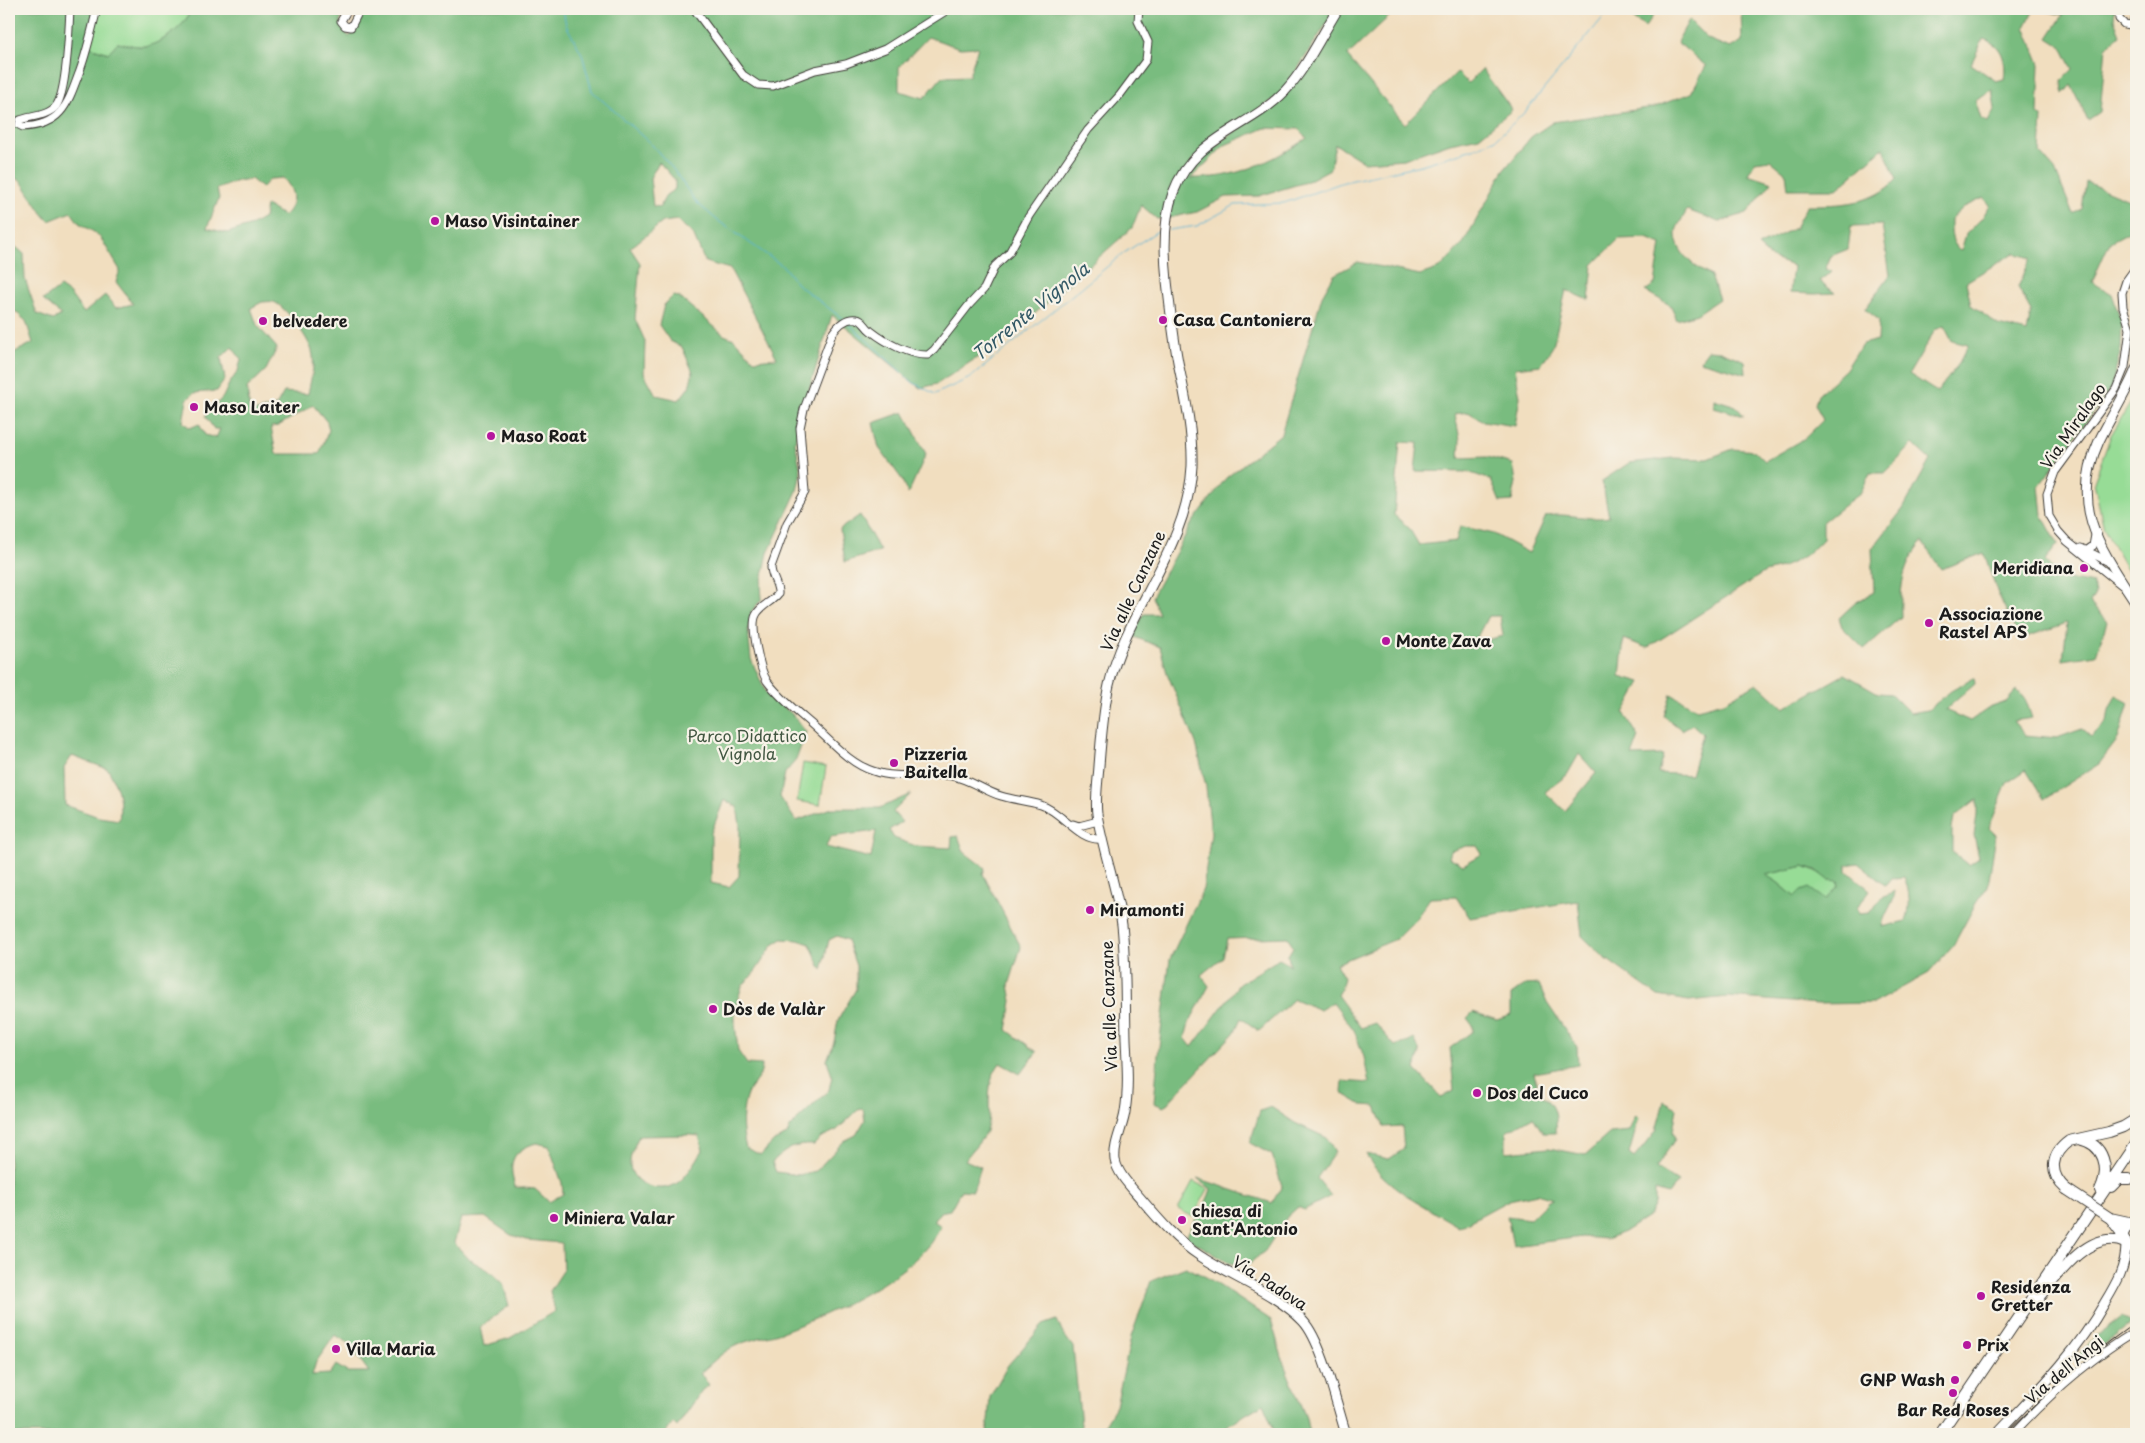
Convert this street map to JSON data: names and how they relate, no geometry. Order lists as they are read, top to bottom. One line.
{"streets":{"main road":["Via alle Canzane","Via Padova"],"street":["Via Miralago","Via dell'Angi"]},"crossings":[["Via alle Canzane","Via Padova"]],"water":["Torrente Vignola"],"parks":["Parco Didattico Vignola"],"places":["Maso Visintainer","Casa Cantoniera","belvedere","Maso Laiter","Maso Roat","Meridiana","Associazione Rastel APS","Monte Zava","Pizzeria Baitella","Miramonti","Dòs de Valàr","Dos del Cuco","Miniera Valar","chiesa di Sant'Antonio","Residenza Gretter","Prix","Villa Maria","GNP Wash","Bar Red Roses"]}
